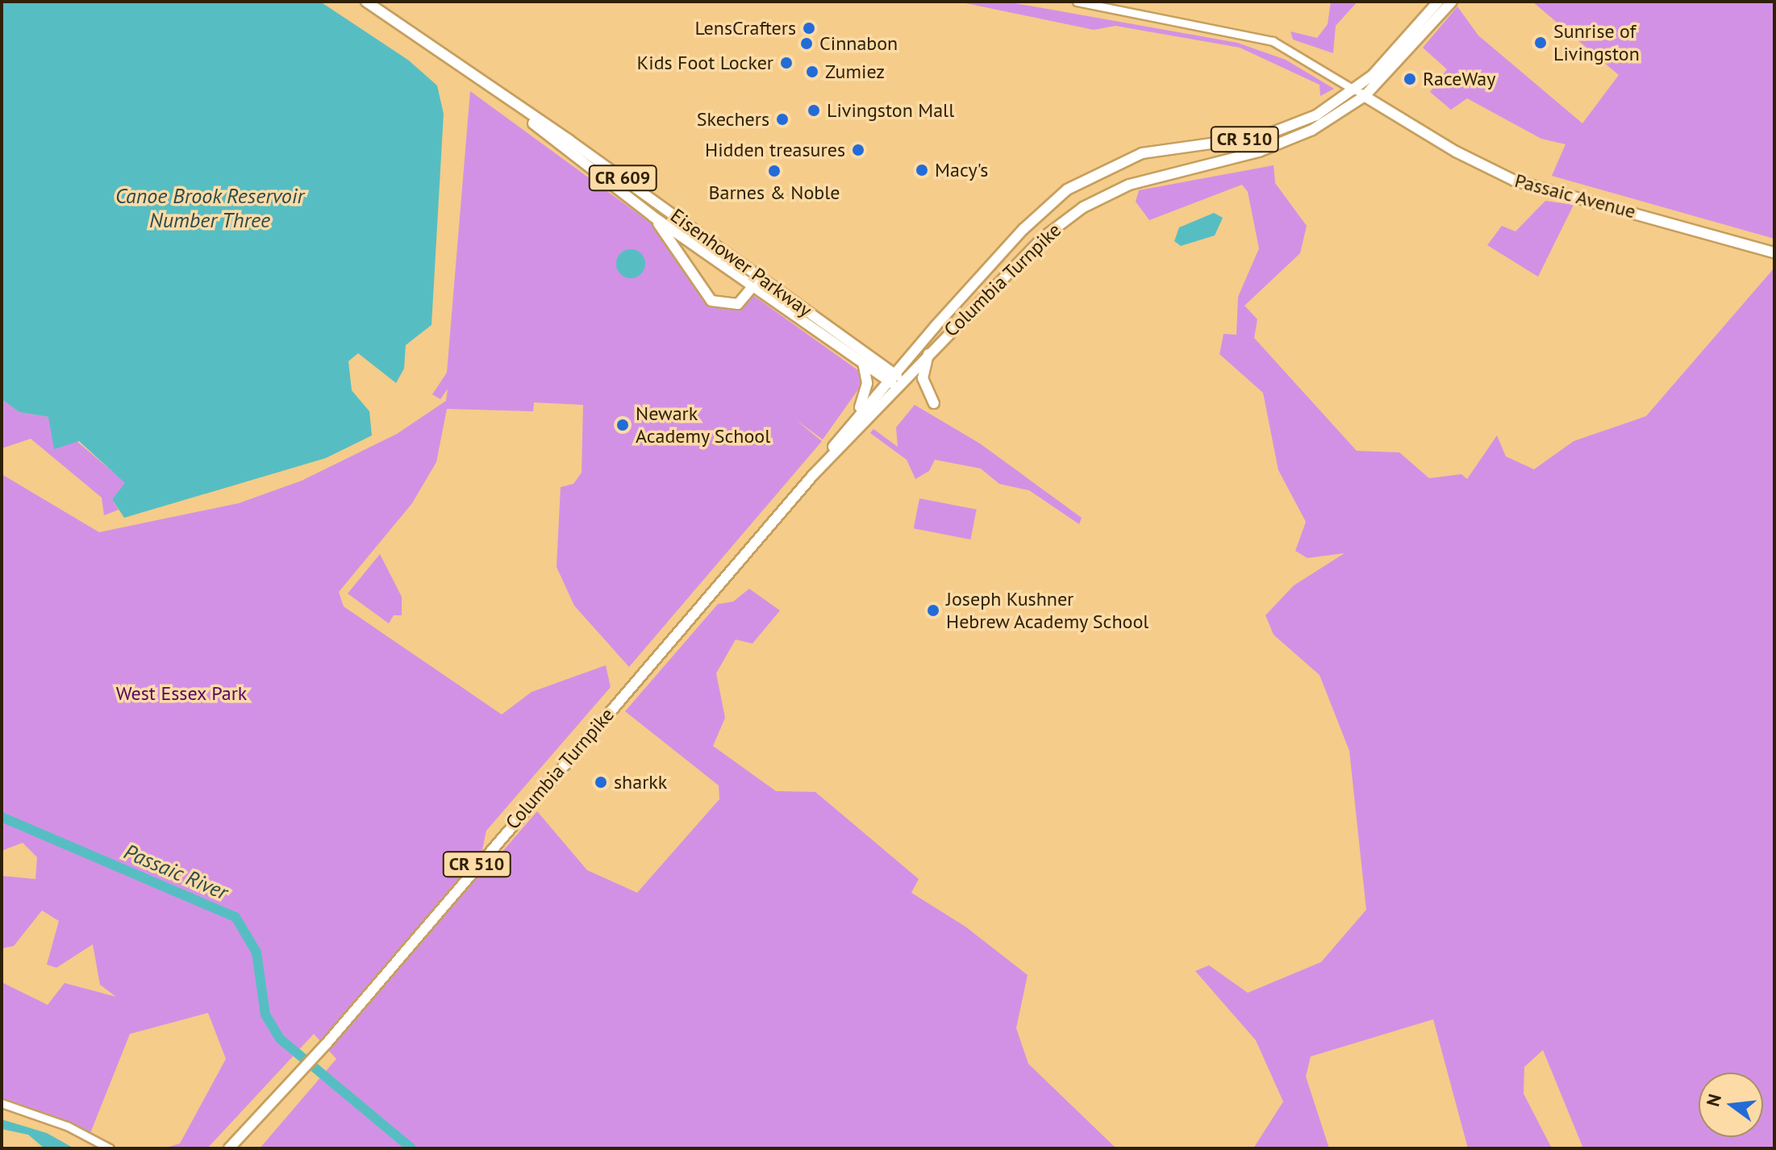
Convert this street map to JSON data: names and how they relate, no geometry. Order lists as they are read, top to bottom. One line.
{"streets":{"main road":["CR 510","CR 609","Passaic Avenue","Eisenhower Parkway","Columbia Turnpike"]},"crossings":[["Passaic Avenue","Columbia Turnpike"],["Eisenhower Parkway","Columbia Turnpike"]],"water":["Canoe Brook Reservoir Number Three","Passaic River"],"parks":["West Essex Park"],"places":["LensCrafters","Sunrise of Livingston","Cinnabon","Kids Foot Locker","Zumiez","RaceWay","Livingston Mall","Skechers","Hidden treasures","Macy's","Barnes & Noble","Newark Academy School","Joseph Kushner Hebrew Academy School","sharkk"],"north":"left"}
